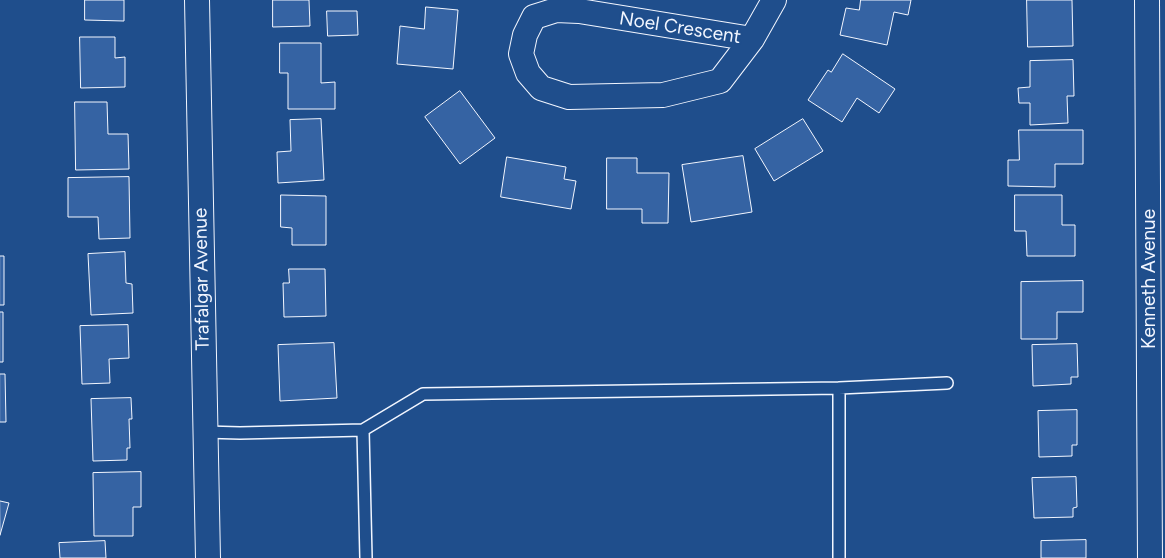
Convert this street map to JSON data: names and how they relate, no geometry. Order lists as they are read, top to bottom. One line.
{"streets":{"street":["Noel Crescent","Trafalgar Avenue","Kenneth Avenue"]}}
